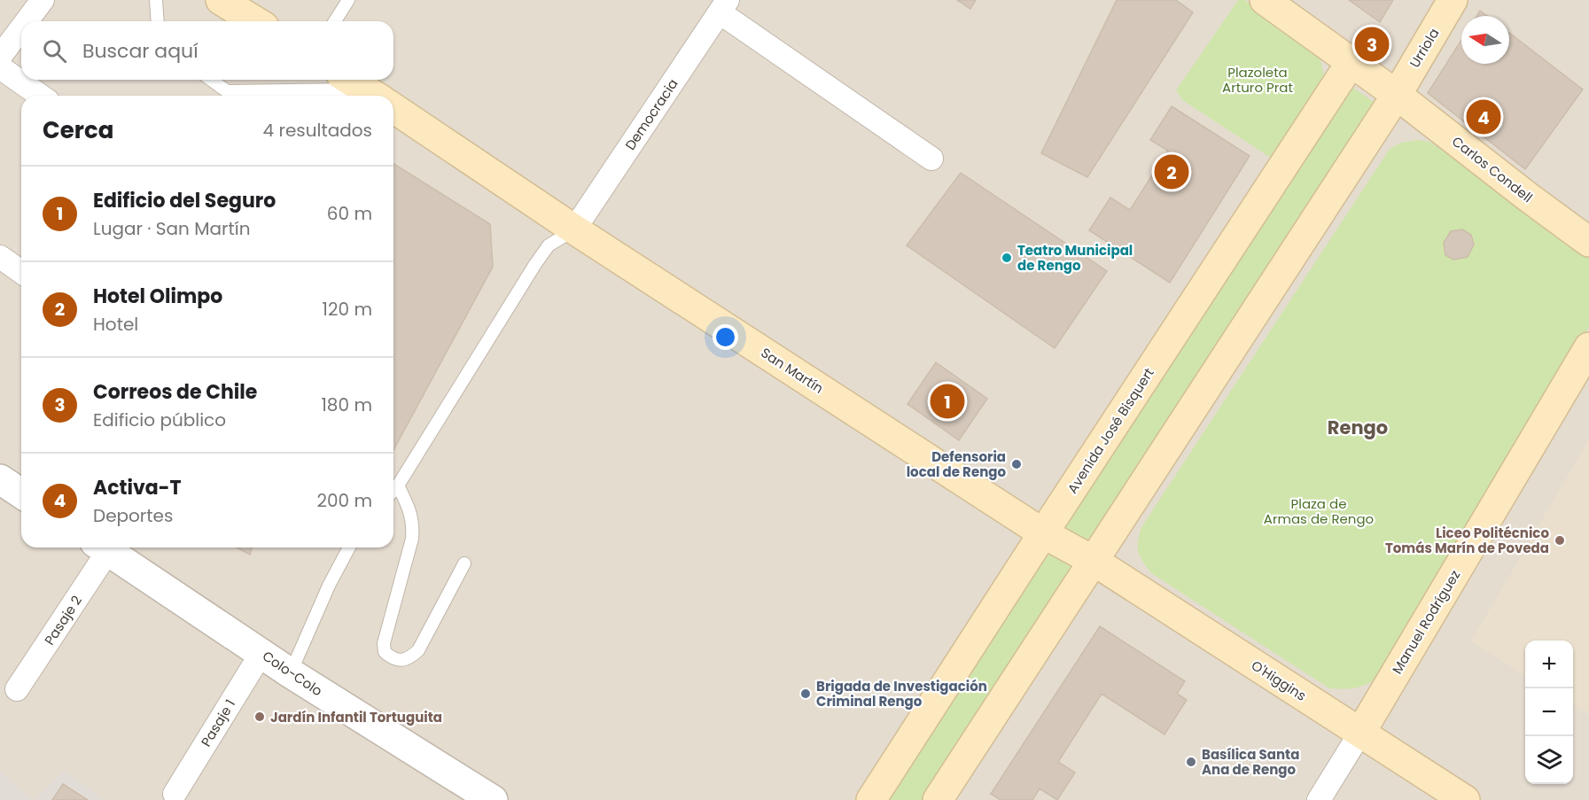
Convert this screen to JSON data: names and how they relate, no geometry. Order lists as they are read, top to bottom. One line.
{"streets":{"main road":["Urriola","Carlos Condell","San Martín","Avenida José Bisquert","Manuel Rodríguez","O'Higgins"],"street":["Democracia","Pasaje 2","Colo-Colo","Pasaje 1"]},"crossings":[["Urriola","Carlos Condell"],["Democracia","San Martín"],["Carlos Condell","Avenida José Bisquert"],["San Martín","Avenida José Bisquert"],["San Martín","O'Higgins"],["Manuel Rodríguez","O'Higgins"],["Colo-Colo","Pasaje 1"]],"districts":["Rengo"],"parks":["Plazoleta Arturo Prat","Plaza de Armas de Rengo"],"places":["Teatro Municipal de Rengo","Defensoria local de Rengo","Liceo Politécnico Tomás Marín de Poveda","Brigada de Investigación Criminal Rengo","Jardín Infantil Tortuguita","Basílica Santa Ana de Rengo"],"north":"left","page":{"search":"Buscar aquí","pins":["3","4","2","1"],"heading":["Cerca","4 resultados"],"list":[{"mark":"1","name":"Edificio del Seguro","note":"Lugar · San Martín","value":"60 m"},{"mark":"2","name":"Hotel Olimpo","note":"Hotel","value":"120 m"},{"mark":"3","name":"Correos de Chile","note":"Edificio público","value":"180 m"},{"mark":"4","name":"Activa-T","note":"Deportes","value":"200 m"}],"map_buttons":["+","−"]}}
